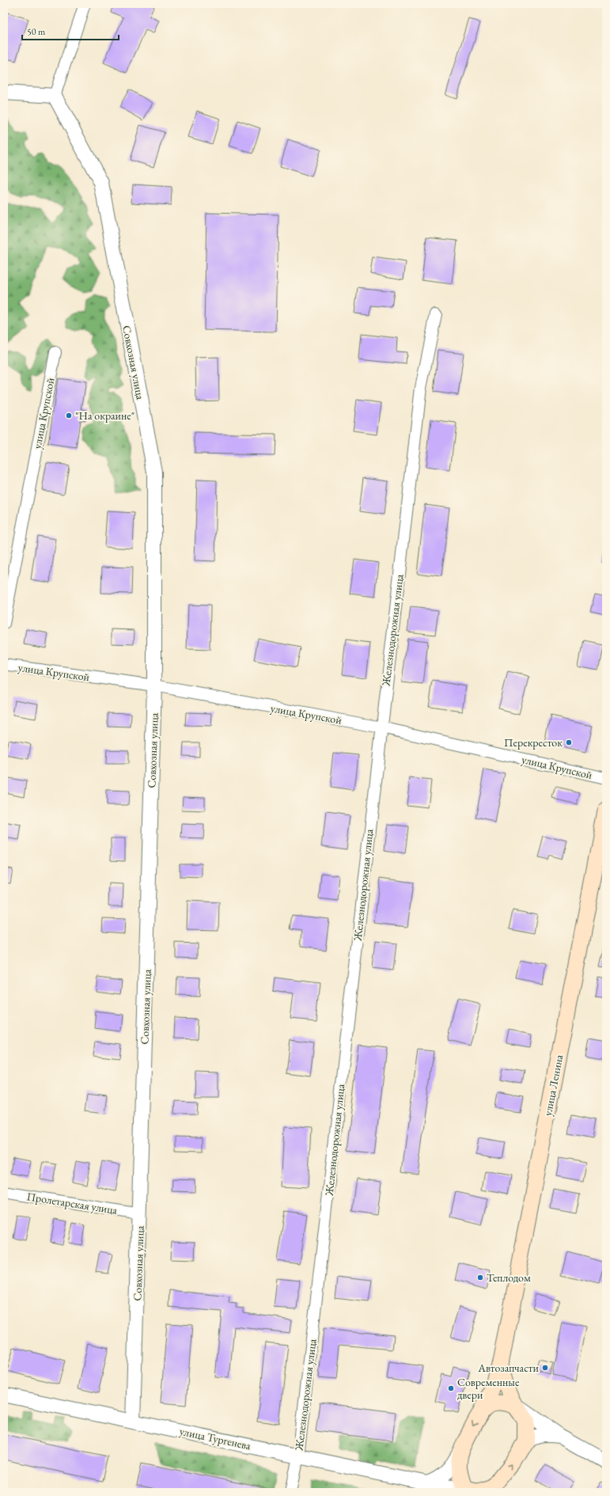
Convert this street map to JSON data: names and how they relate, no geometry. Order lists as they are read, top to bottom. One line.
{"streets":{"main road":["улица Ленина"],"street":["Совхозная улица","улица Крупской","Железнодорожная улица","Пролетарская улица","улица Тургенева"]},"crossings":[["Совхозная улица","улица Крупской"],["Совхозная улица","Пролетарская улица"],["Совхозная улица","улица Тургенева"],["улица Крупской","Железнодорожная улица"],["Железнодорожная улица","улица Тургенева"],["улица Ленина","улица Тургенева"]],"places":["\"На окраине\"","Перекресток","Теплодом","Автозапчасти","Современные двери"],"scale_bar":"50 m"}
